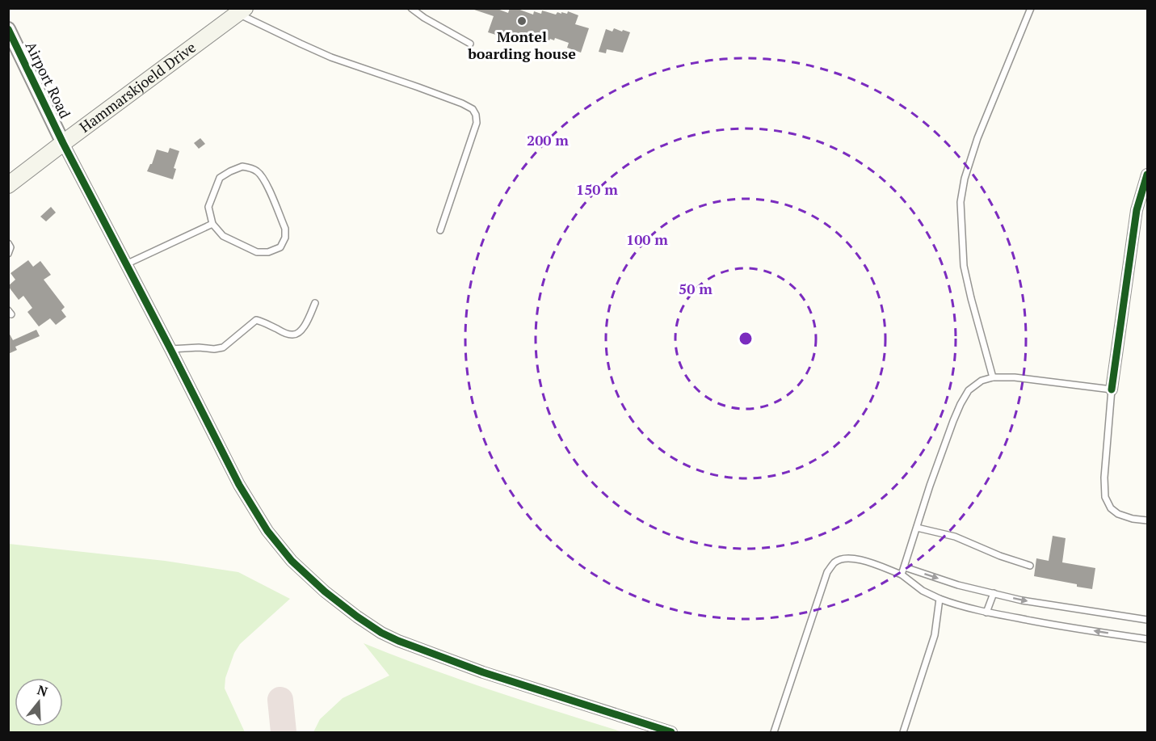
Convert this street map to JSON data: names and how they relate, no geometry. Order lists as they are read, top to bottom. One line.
{"streets":{"main road":["Hammarskjoeld Drive"],"street":["Airport Road"]},"crossings":[["Airport Road","Hammarskjoeld Drive"]],"places":["Montel boarding house"],"north":"top","rings":["200 m","150 m","100 m","50 m"]}
